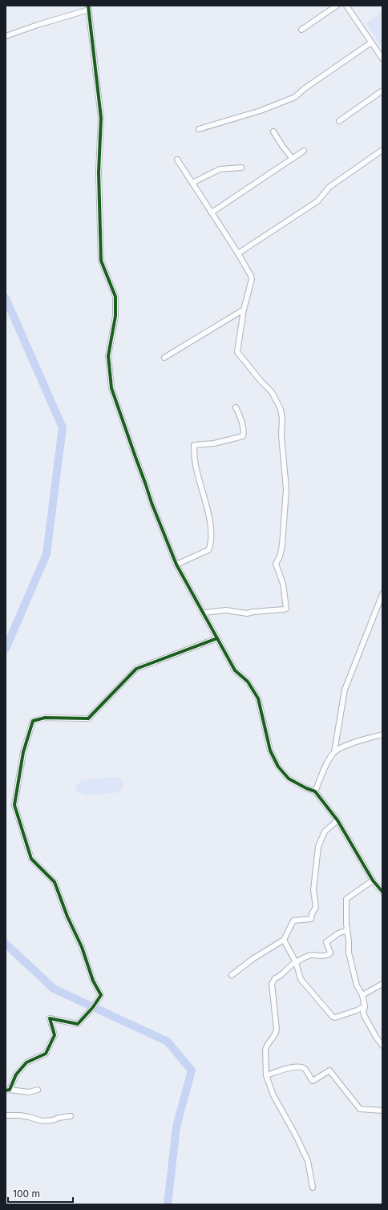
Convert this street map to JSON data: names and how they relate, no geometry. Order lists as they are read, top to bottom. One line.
{"scale_bar":"100 m"}
